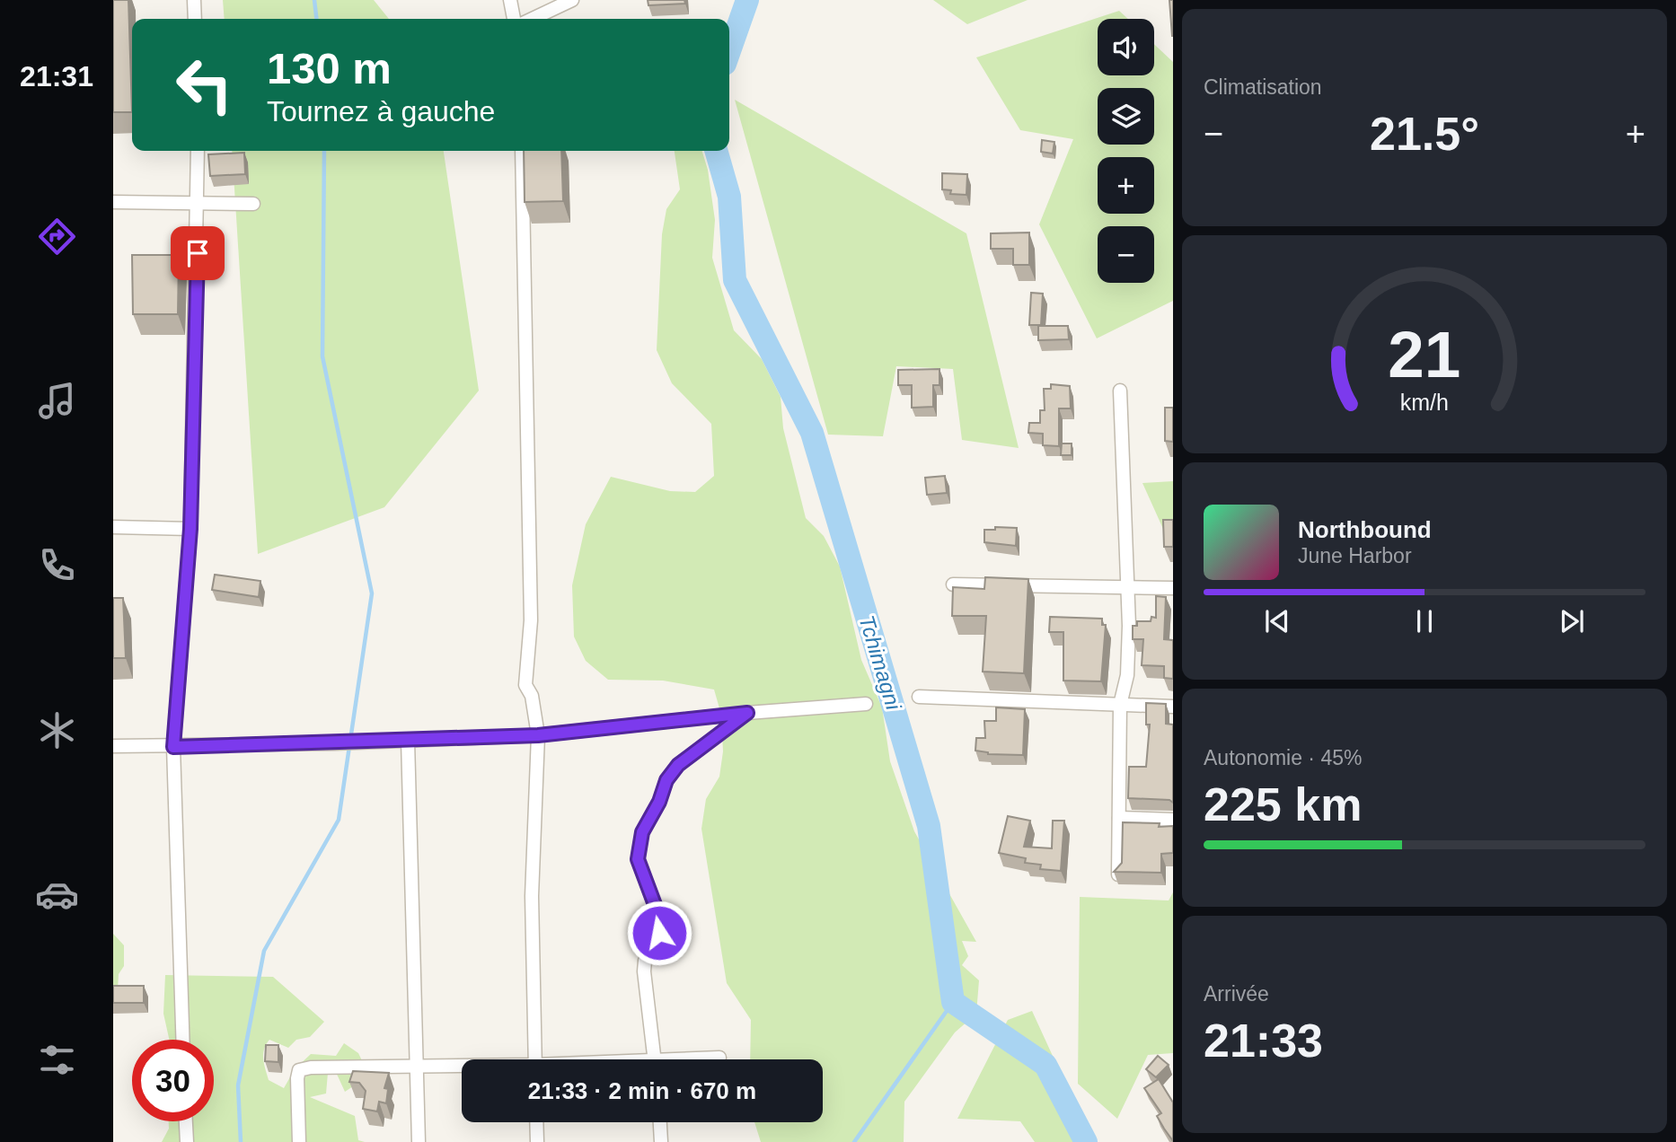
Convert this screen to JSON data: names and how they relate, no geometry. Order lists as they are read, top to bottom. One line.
{"water":["Tchimagni"],"page":{"tabs":"21:31","tile":["Climatisation",["Autonomie · 45%","225 km"],["Arrivée","21:33"]],"map_buttons":["+","−"],"turn":["130 m","Tournez à gauche"],"heat":["−","21.5°","+"],"song":["Northbound","June Harbor"],"limit":"30","trip":"21:33 · 2 min · 670 m","gauge":["21","km/h"]}}
